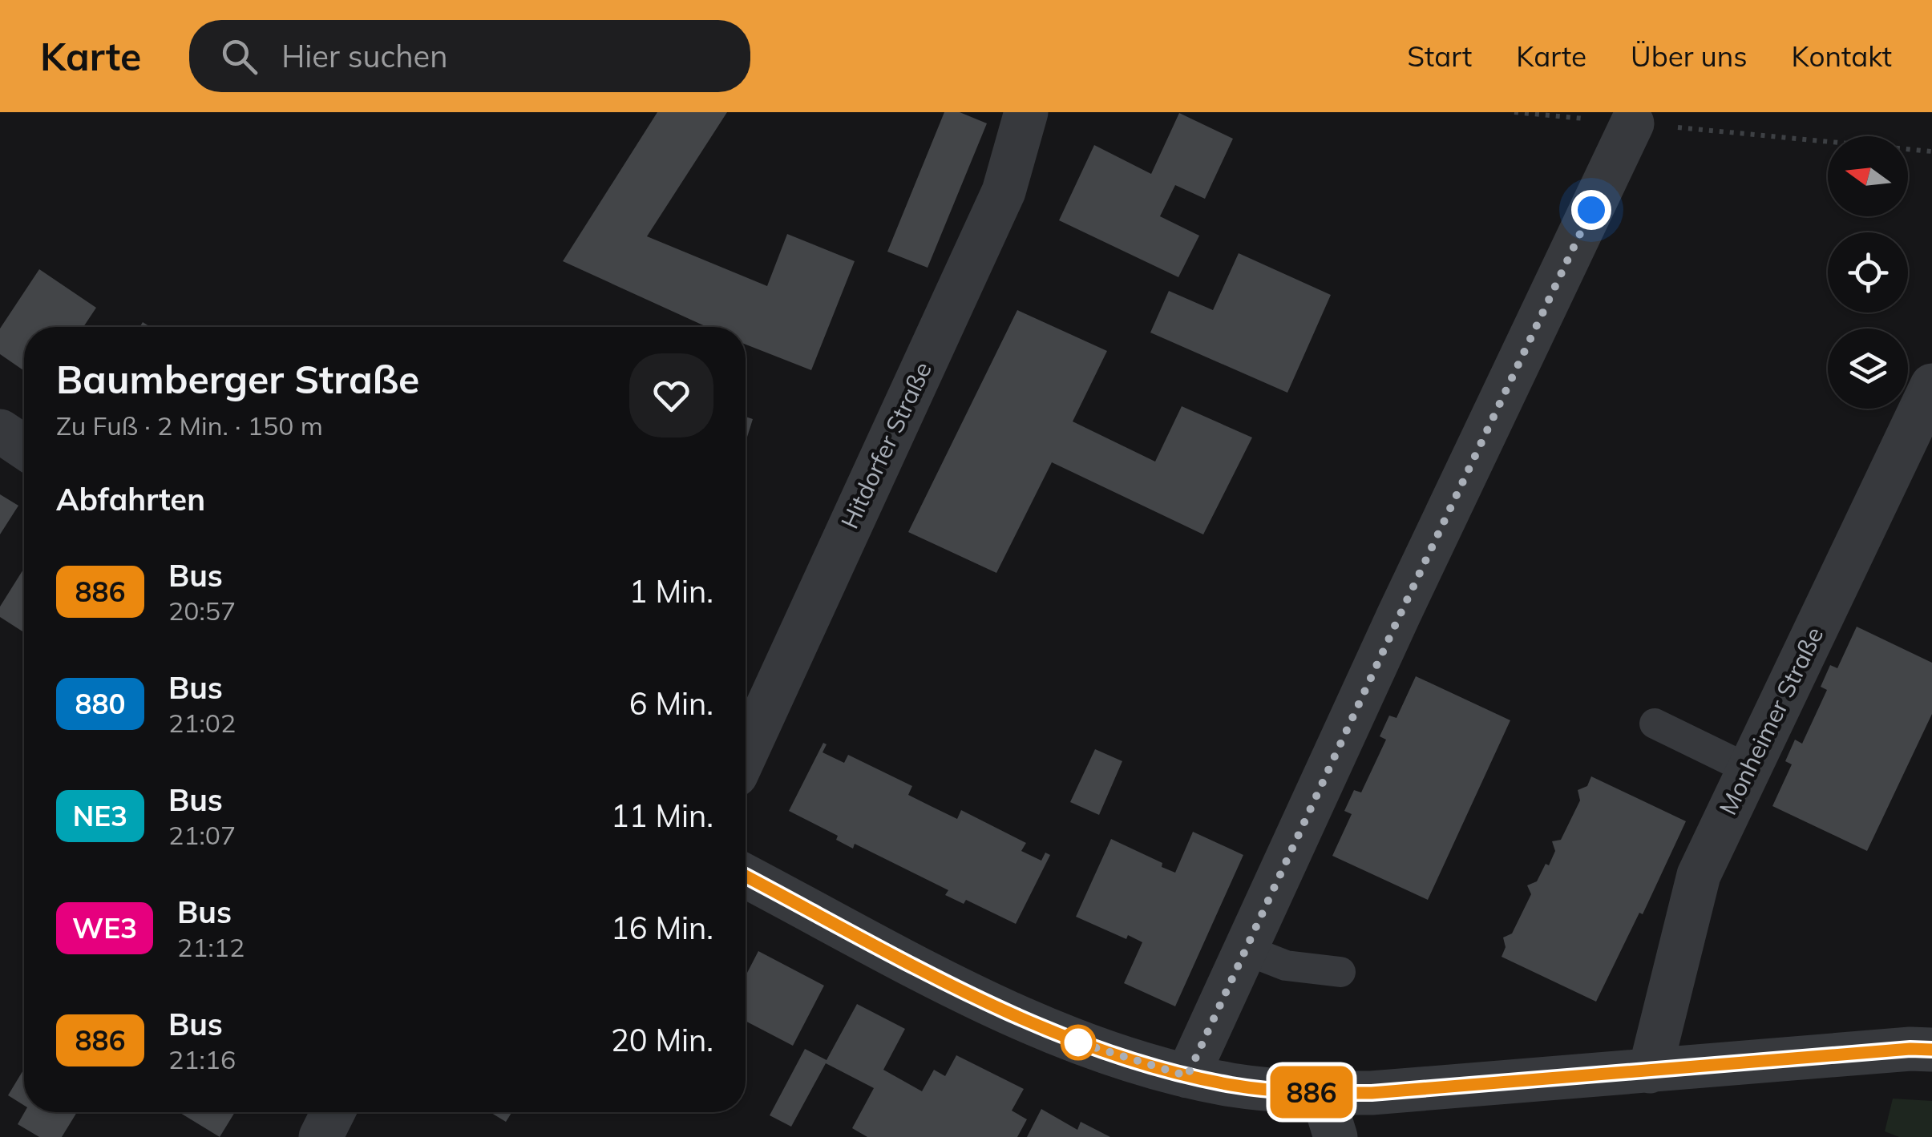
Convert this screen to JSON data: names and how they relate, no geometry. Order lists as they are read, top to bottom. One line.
{"streets":{"street":["Hitdorfer Straße","Monheimer Straße"]},"lines":["bus line 886"],"north":"left","page":{"header":"Karte","search":"Hier suchen","nav":["Start","Karte","Über uns","Kontakt"],"on_map":"886","heading":[["Baumberger Straße","Zu Fuß · 2 Min. · 150 m"],"Abfahrten"],"list":[{"mark":"886","name":"Bus","note":"20:57","value":"1 Min."},{"mark":"880","name":"Bus","note":"21:02","value":"6 Min."},{"mark":"NE3","name":"Bus","note":"21:07","value":"11 Min."},{"mark":"WE3","name":"Bus","note":"21:12","value":"16 Min."},{"mark":"886","name":"Bus","note":"21:16","value":"20 Min."}]}}
